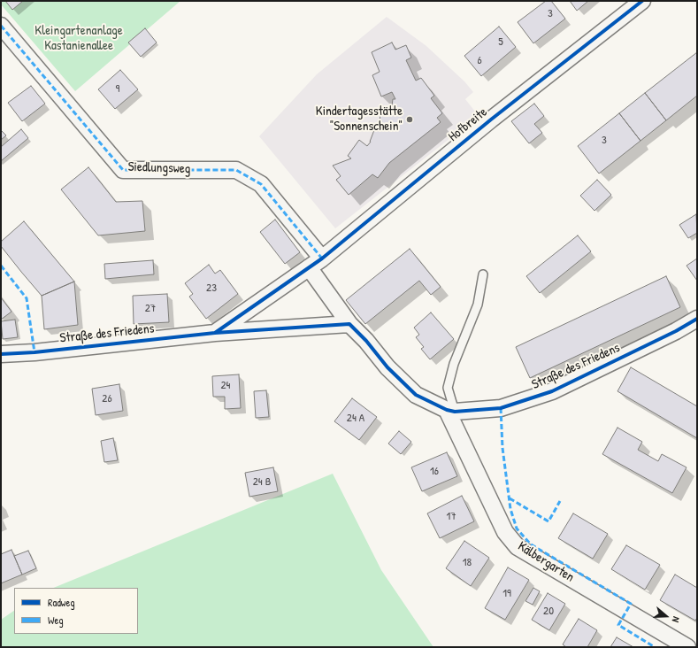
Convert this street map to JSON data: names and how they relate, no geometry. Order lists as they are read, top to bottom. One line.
{"streets":{"street":["Hofbreite","Siedlungsweg","Straße des Friedens","Kälbergarten"]},"crossings":[["Hofbreite","Siedlungsweg"],["Hofbreite","Straße des Friedens"],["Straße des Friedens","Kälbergarten"]],"parks":["Kleingartenanlage Kastanienallee"],"places":["Kindertagesstätte \"Sonnenschein\""],"house_numbers":["3","5","6","9","3","23","27","24","26","24 A","16","24 B","17","18","19","20"],"legend":["Radweg","Weg"],"north":"right"}
